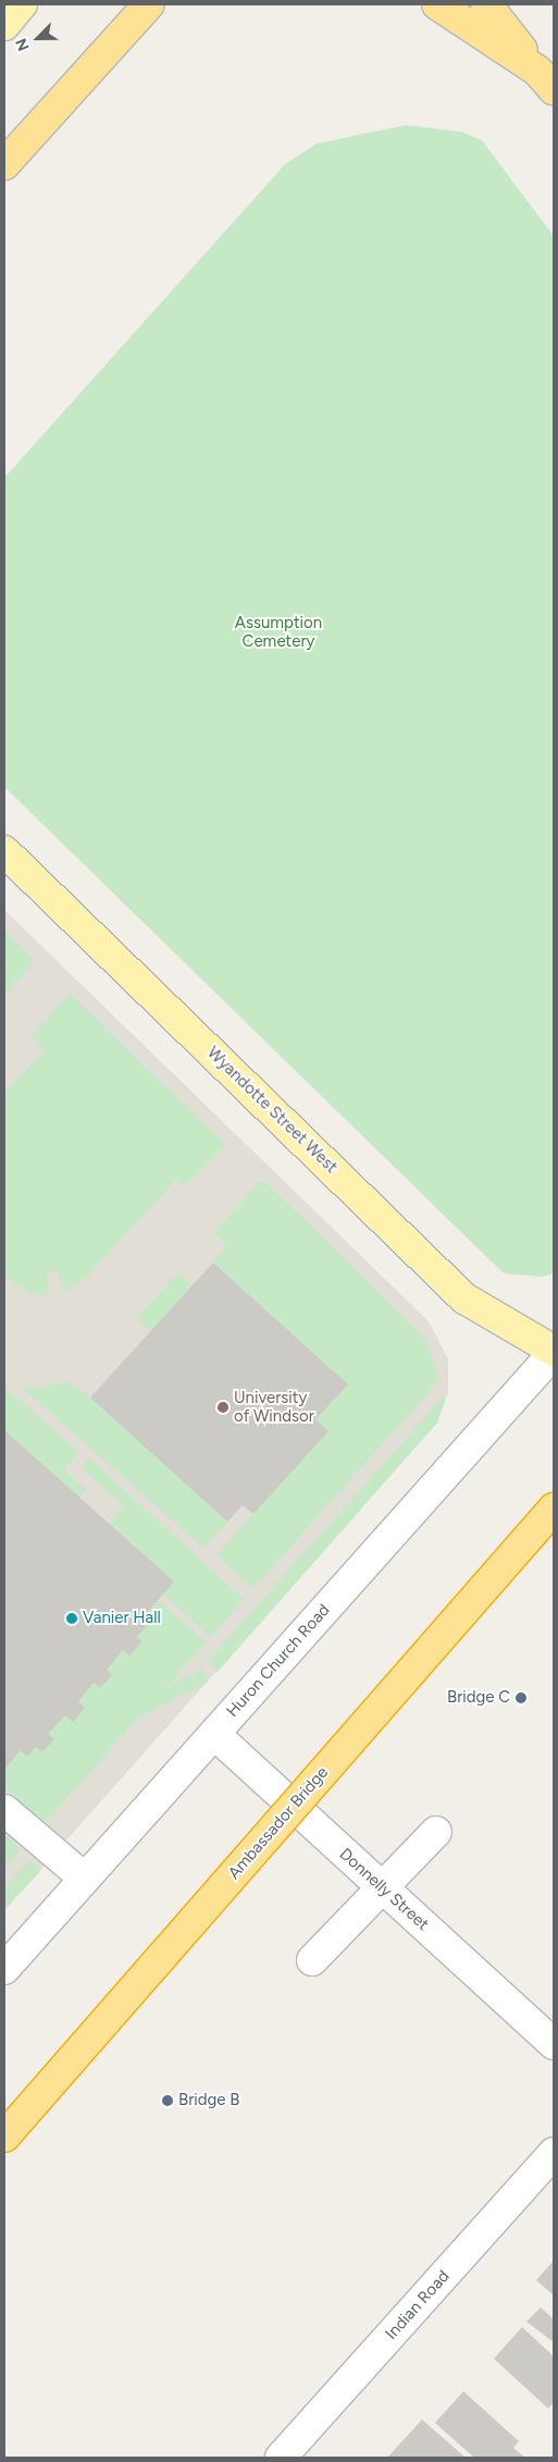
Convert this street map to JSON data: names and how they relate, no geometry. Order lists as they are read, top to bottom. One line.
{"streets":{"highway":["Ambassador Bridge"],"main road":["Wyandotte Street West"],"street":["Huron Church Road","Donnelly Street","Indian Road"]},"crossings":[["Wyandotte Street West","Huron Church Road"],["Huron Church Road","Donnelly Street"]],"parks":["Assumption Cemetery"],"places":["University of Windsor","Vanier Hall","Bridge C","Bridge B"],"north":"bottom left"}
